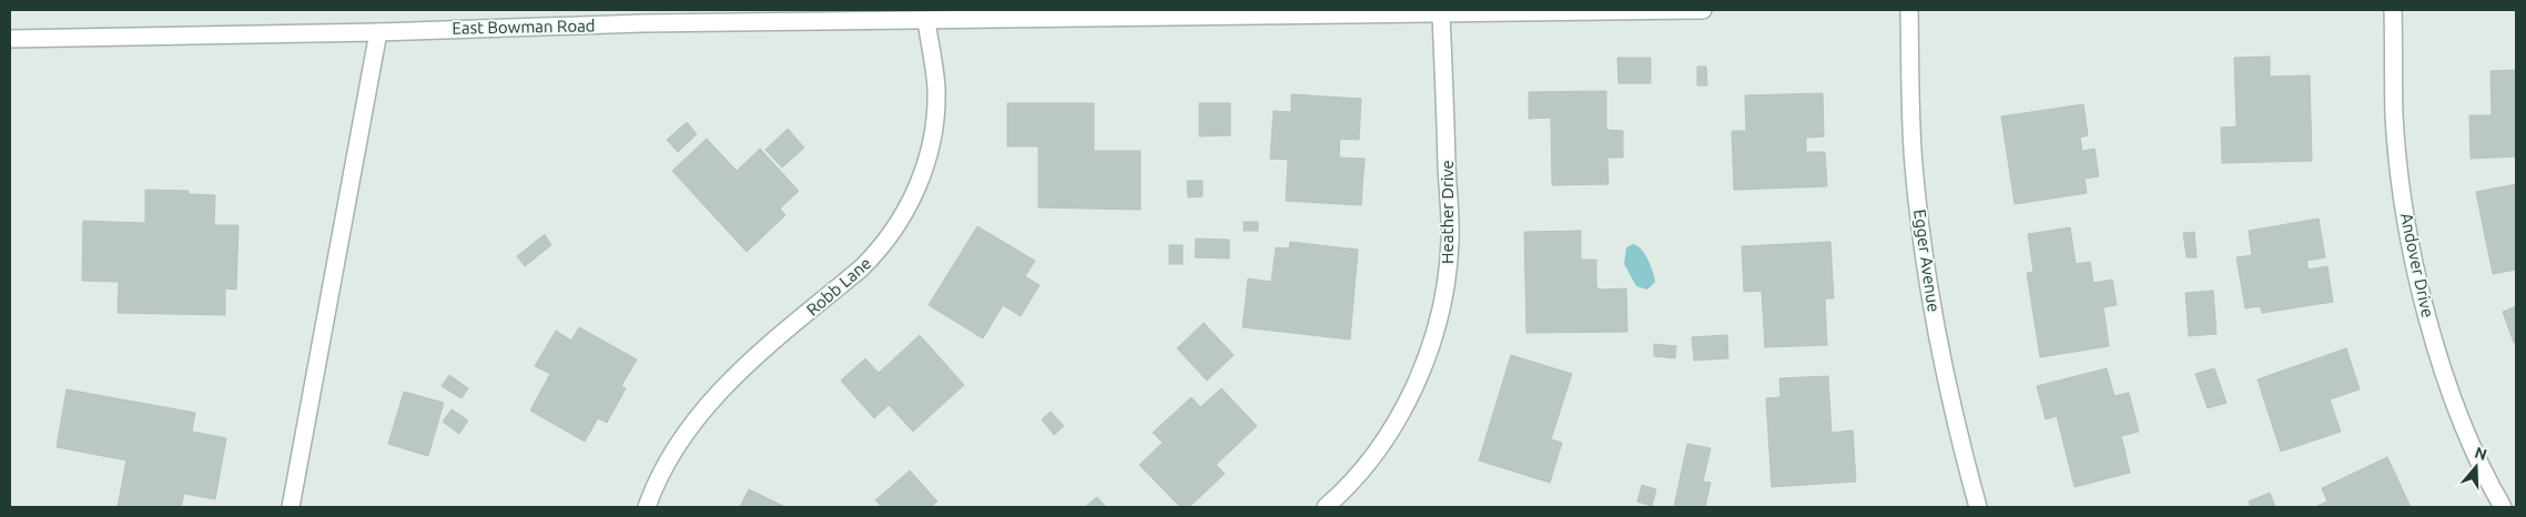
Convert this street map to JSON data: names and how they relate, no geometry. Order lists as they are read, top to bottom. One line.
{"streets":{"street":["East Bowman Road","Heather Drive","Egger Avenue","Andover Drive","Robb Lane"]},"crossings":[["East Bowman Road","Heather Drive"],["East Bowman Road","Robb Lane"]],"north":"top"}
